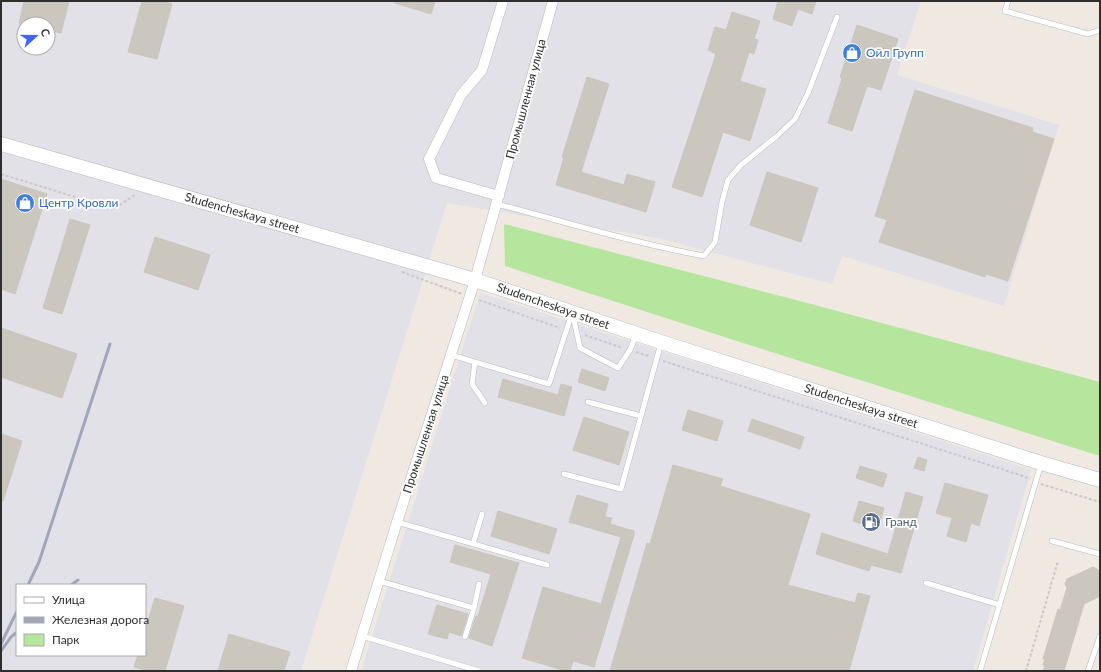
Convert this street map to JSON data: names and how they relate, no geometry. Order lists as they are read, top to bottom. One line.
{"streets":{"main road":["Studencheskaya street"],"street":["Промышленная улица"]},"crossings":[["Промышленная улица","Studencheskaya street"]],"places":{"shop":["Ойл Групп","Центр Кровли"],"fuel station":["Гранд"]},"legend":["Улица","Железная дорога","Парк"],"north":"right"}
